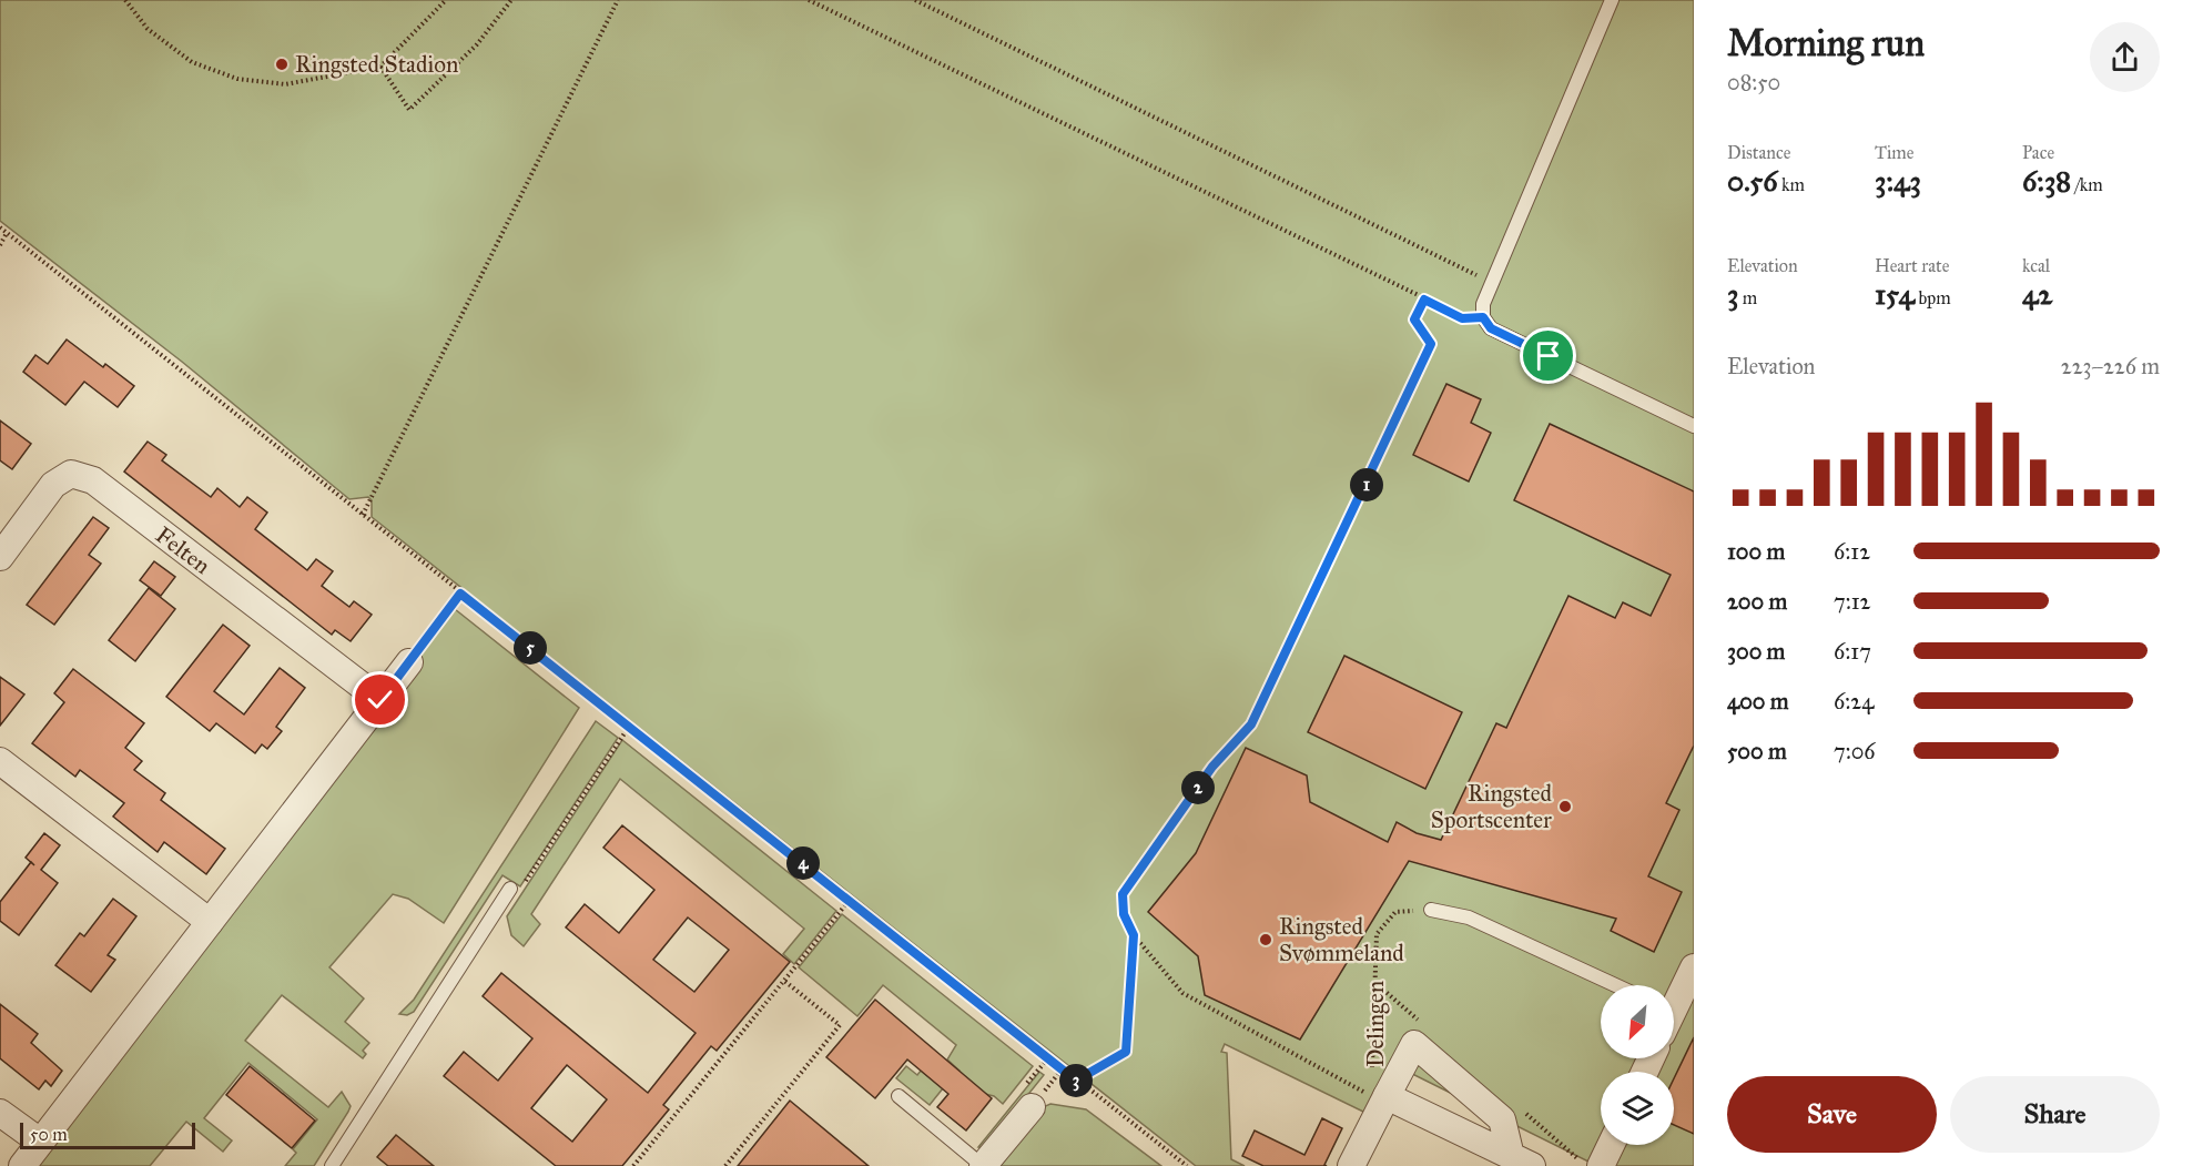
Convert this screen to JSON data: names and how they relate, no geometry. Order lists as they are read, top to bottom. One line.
{"streets":{"street":["Felten","Delingen"]},"places":["Ringsted Stadion","Ringsted Sportscenter","Ringsted Svømmeland"],"scale_bar":"50 m","north":"bottom left","page":{"heading":["Morning run","08:50"],"stats":[["Distance","0.56 km"],["Time","3:43"],["Pace","6:38 /km"],["Elevation","3 m"],["Heart rate","154 bpm"],["kcal","42"]],"chart":["Elevation","223–226 m"],"pins":["1","5","2","4","3"],"list":[{"name":"100 m","note":"6:12"},{"name":"200 m","note":"7:12"},{"name":"300 m","note":"6:17"},{"name":"400 m","note":"6:24"},{"name":"500 m","note":"7:06"}],"buttons":["Save","Share"],"scale":"50 m"}}
